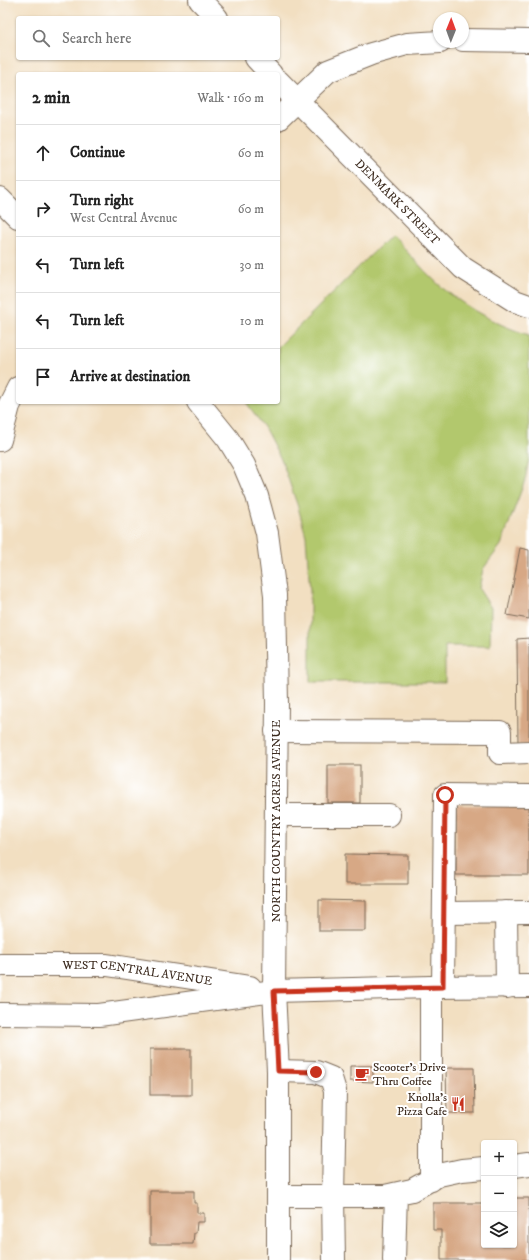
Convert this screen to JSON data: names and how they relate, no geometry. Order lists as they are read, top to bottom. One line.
{"streets":{"street":["DENMARK STREET","NORTH COUNTRY ACRES AVENUE","WEST CENTRAL AVENUE"]},"crossings":[["NORTH COUNTRY ACRES AVENUE","WEST CENTRAL AVENUE"]],"places":{"cafe":["Scooter's Drive Thru Coffee"],"restaurant":["Knolla's Pizza Cafe"]},"north":"top","page":{"search":"Search here","heading":["2 min","Walk · 160 m"],"list":[["Continue","60 m"],["Turn right","West Central Avenue","60 m"],["Turn left","30 m"],["Turn left","10 m"],"Arrive at destination"],"map_buttons":["+","−"]}}
